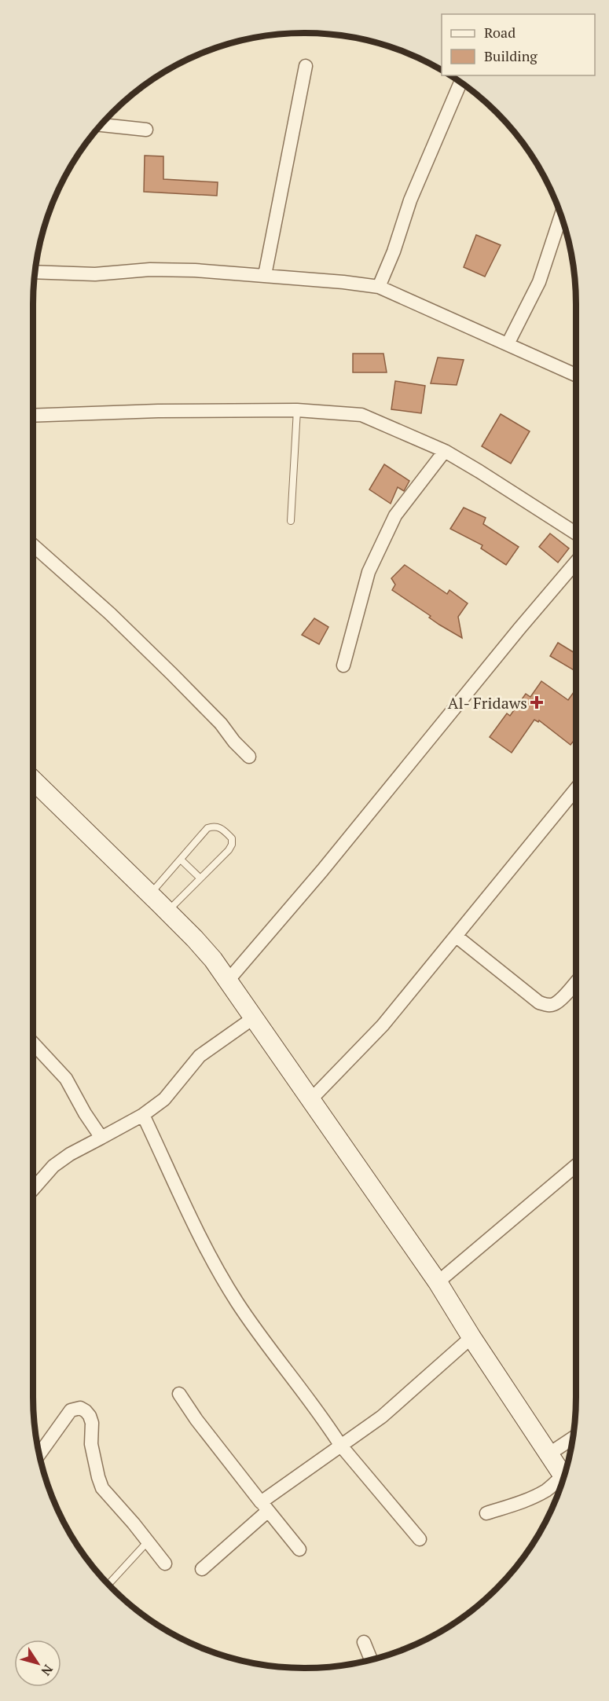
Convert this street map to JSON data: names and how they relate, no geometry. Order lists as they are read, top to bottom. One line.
{"places":{"health":["Al- Fridaws"]},"legend":["Road","Building"],"north":"bottom right"}
